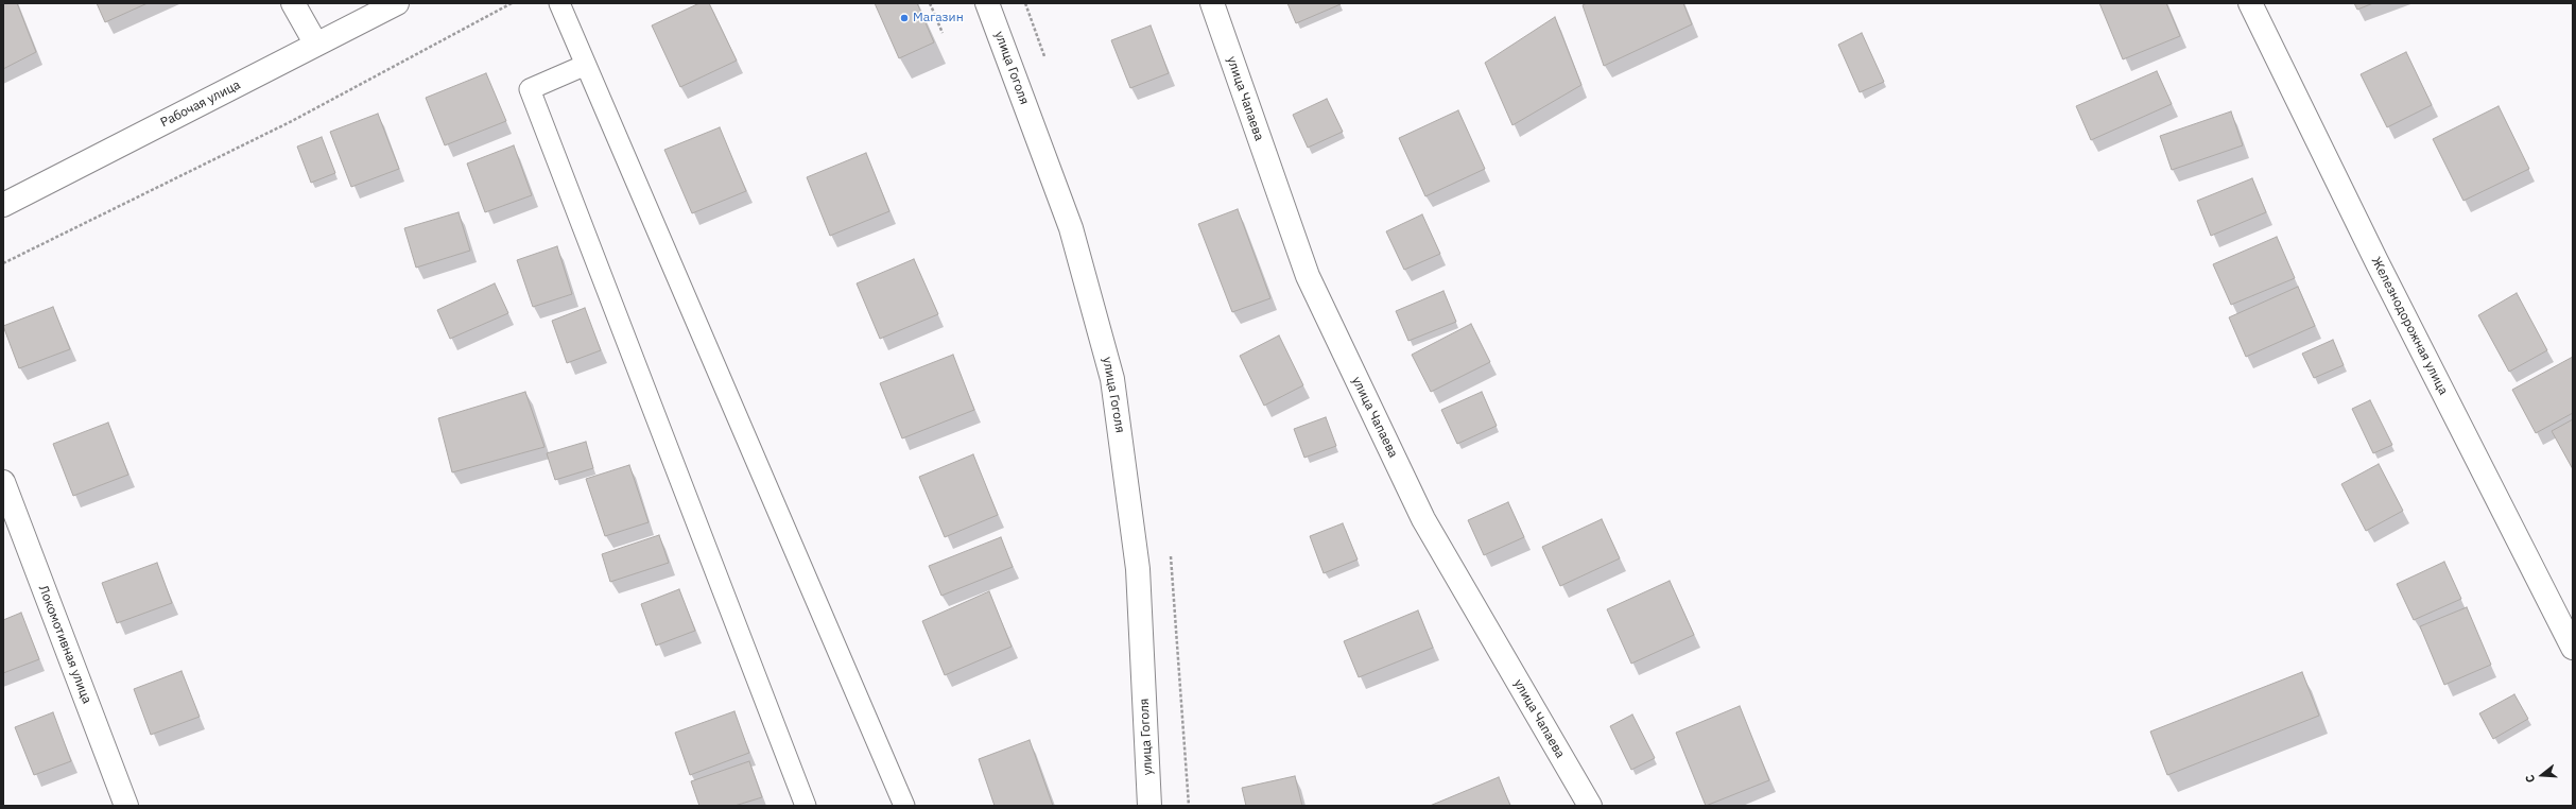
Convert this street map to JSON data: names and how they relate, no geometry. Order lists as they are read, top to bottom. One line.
{"streets":{"street":["улица Гоголя","улица Чапаева","Рабочая улица","Железнодорожная улица","Локомотивная улица"]},"places":["Магазин"],"north":"left"}
